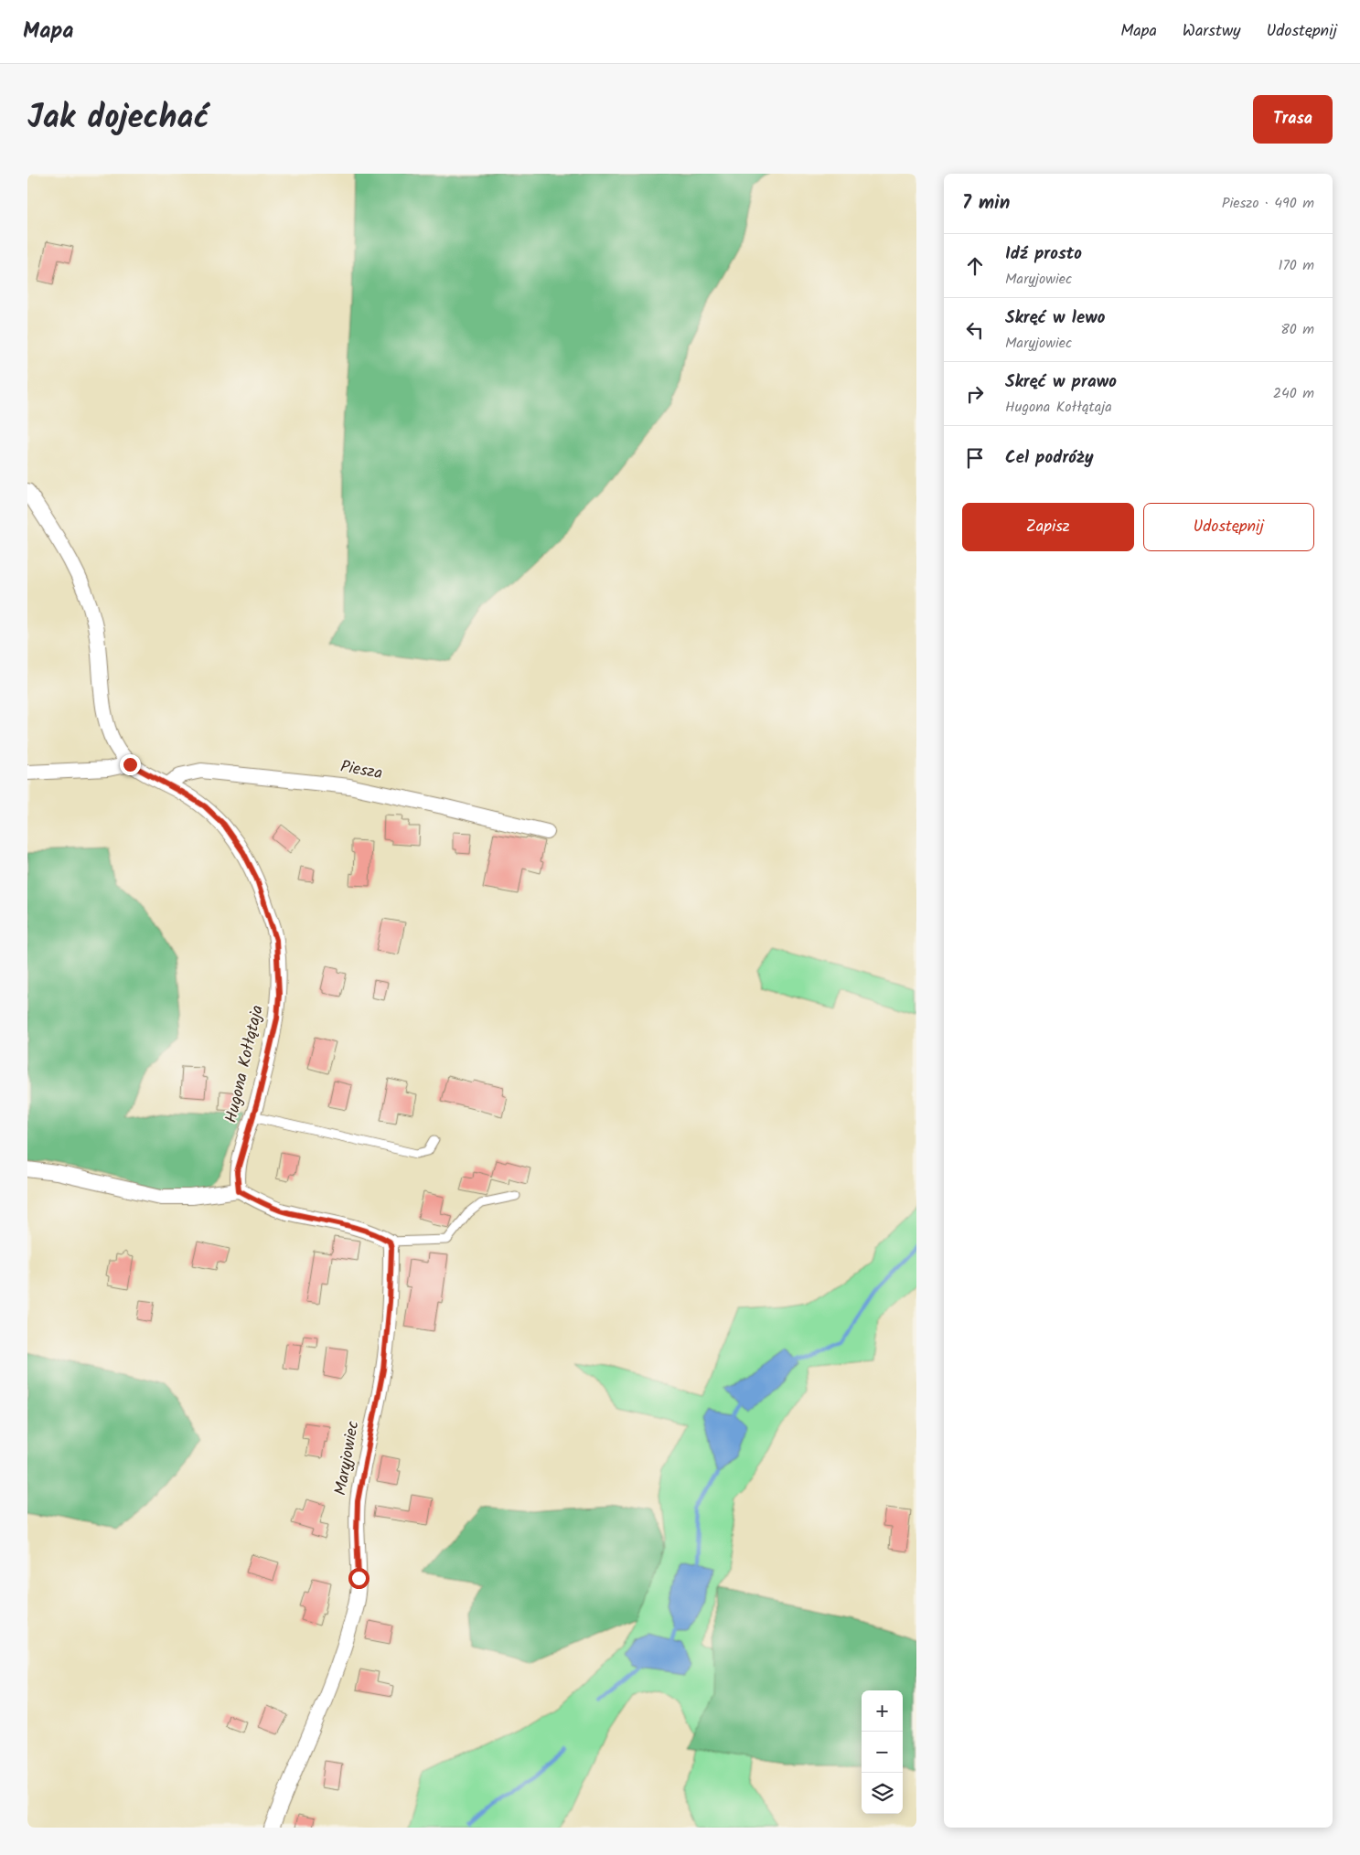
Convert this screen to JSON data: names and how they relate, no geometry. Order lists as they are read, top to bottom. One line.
{"streets":{"street":["Piesza","Hugona Kołłątaja","Maryjowiec"]},"crossings":[["Piesza","Hugona Kołłątaja"]],"page":{"header":"Mapa","nav":["Mapa","Warstwy","Udostępnij"],"title":"Jak dojechać","buttons":["Trasa",["Zapisz","Udostępnij"]],"heading":["7 min","Pieszo · 490 m"],"list":[["Idź prosto","Maryjowiec","170 m"],["Skręć w lewo","Maryjowiec","80 m"],["Skręć w prawo","Hugona Kołłątaja","240 m"],"Cel podróży"],"map_buttons":["+","−"]}}
